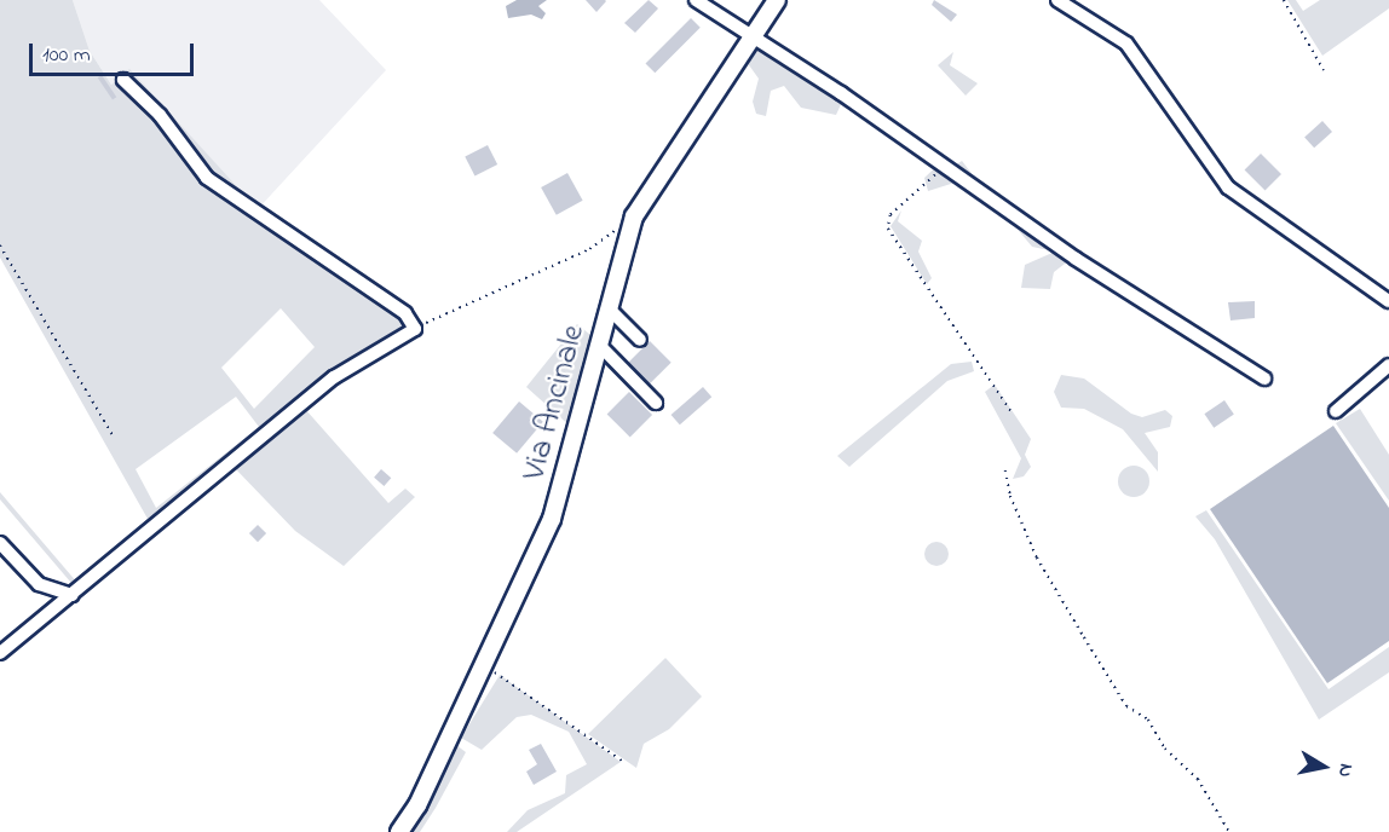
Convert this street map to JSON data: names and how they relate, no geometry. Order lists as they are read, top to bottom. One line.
{"streets":{"main road":["Via Ancinale"]},"scale_bar":"100 m","north":"right"}
